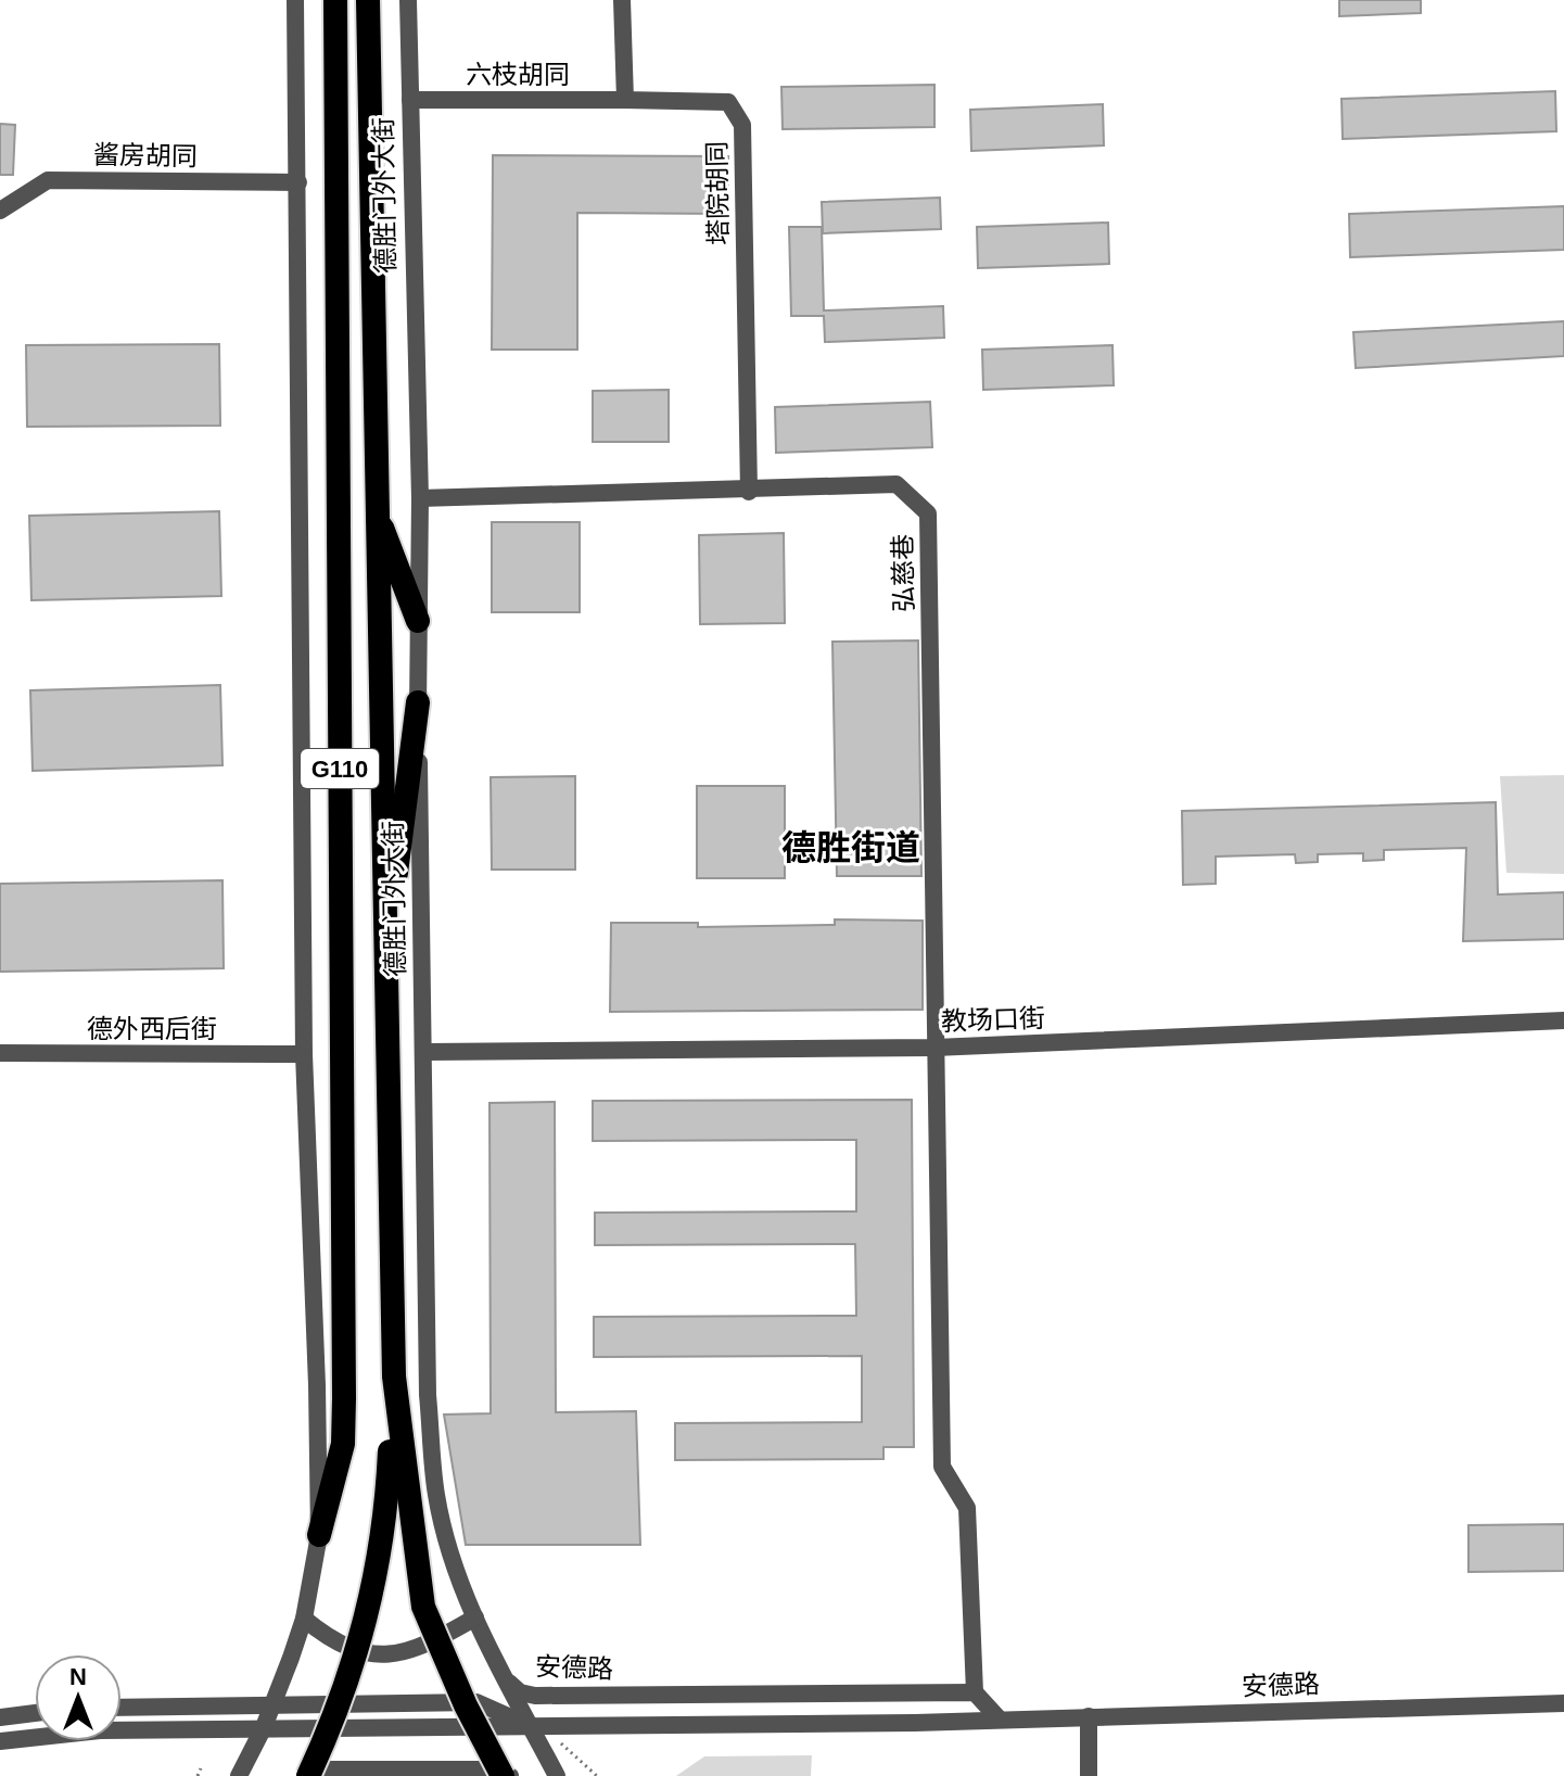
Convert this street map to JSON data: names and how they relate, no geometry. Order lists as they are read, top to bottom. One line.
{"streets":{"highway":["德胜门外大街","G110"],"street":["六枝胡同","酱房胡同","塔院胡同","弘慈巷","教场口街","德外西后街","安德路"]},"crossings":[["六枝胡同","塔院胡同"],["六枝胡同","德胜门外大街"],["酱房胡同","德胜门外大街"],["塔院胡同","弘慈巷"],["德胜门外大街","弘慈巷"],["德胜门外大街","教场口街"],["德胜门外大街","德外西后街"],["德胜门外大街","安德路"],["弘慈巷","教场口街"],["弘慈巷","安德路"]],"districts":["德胜街道"],"north":"top"}
